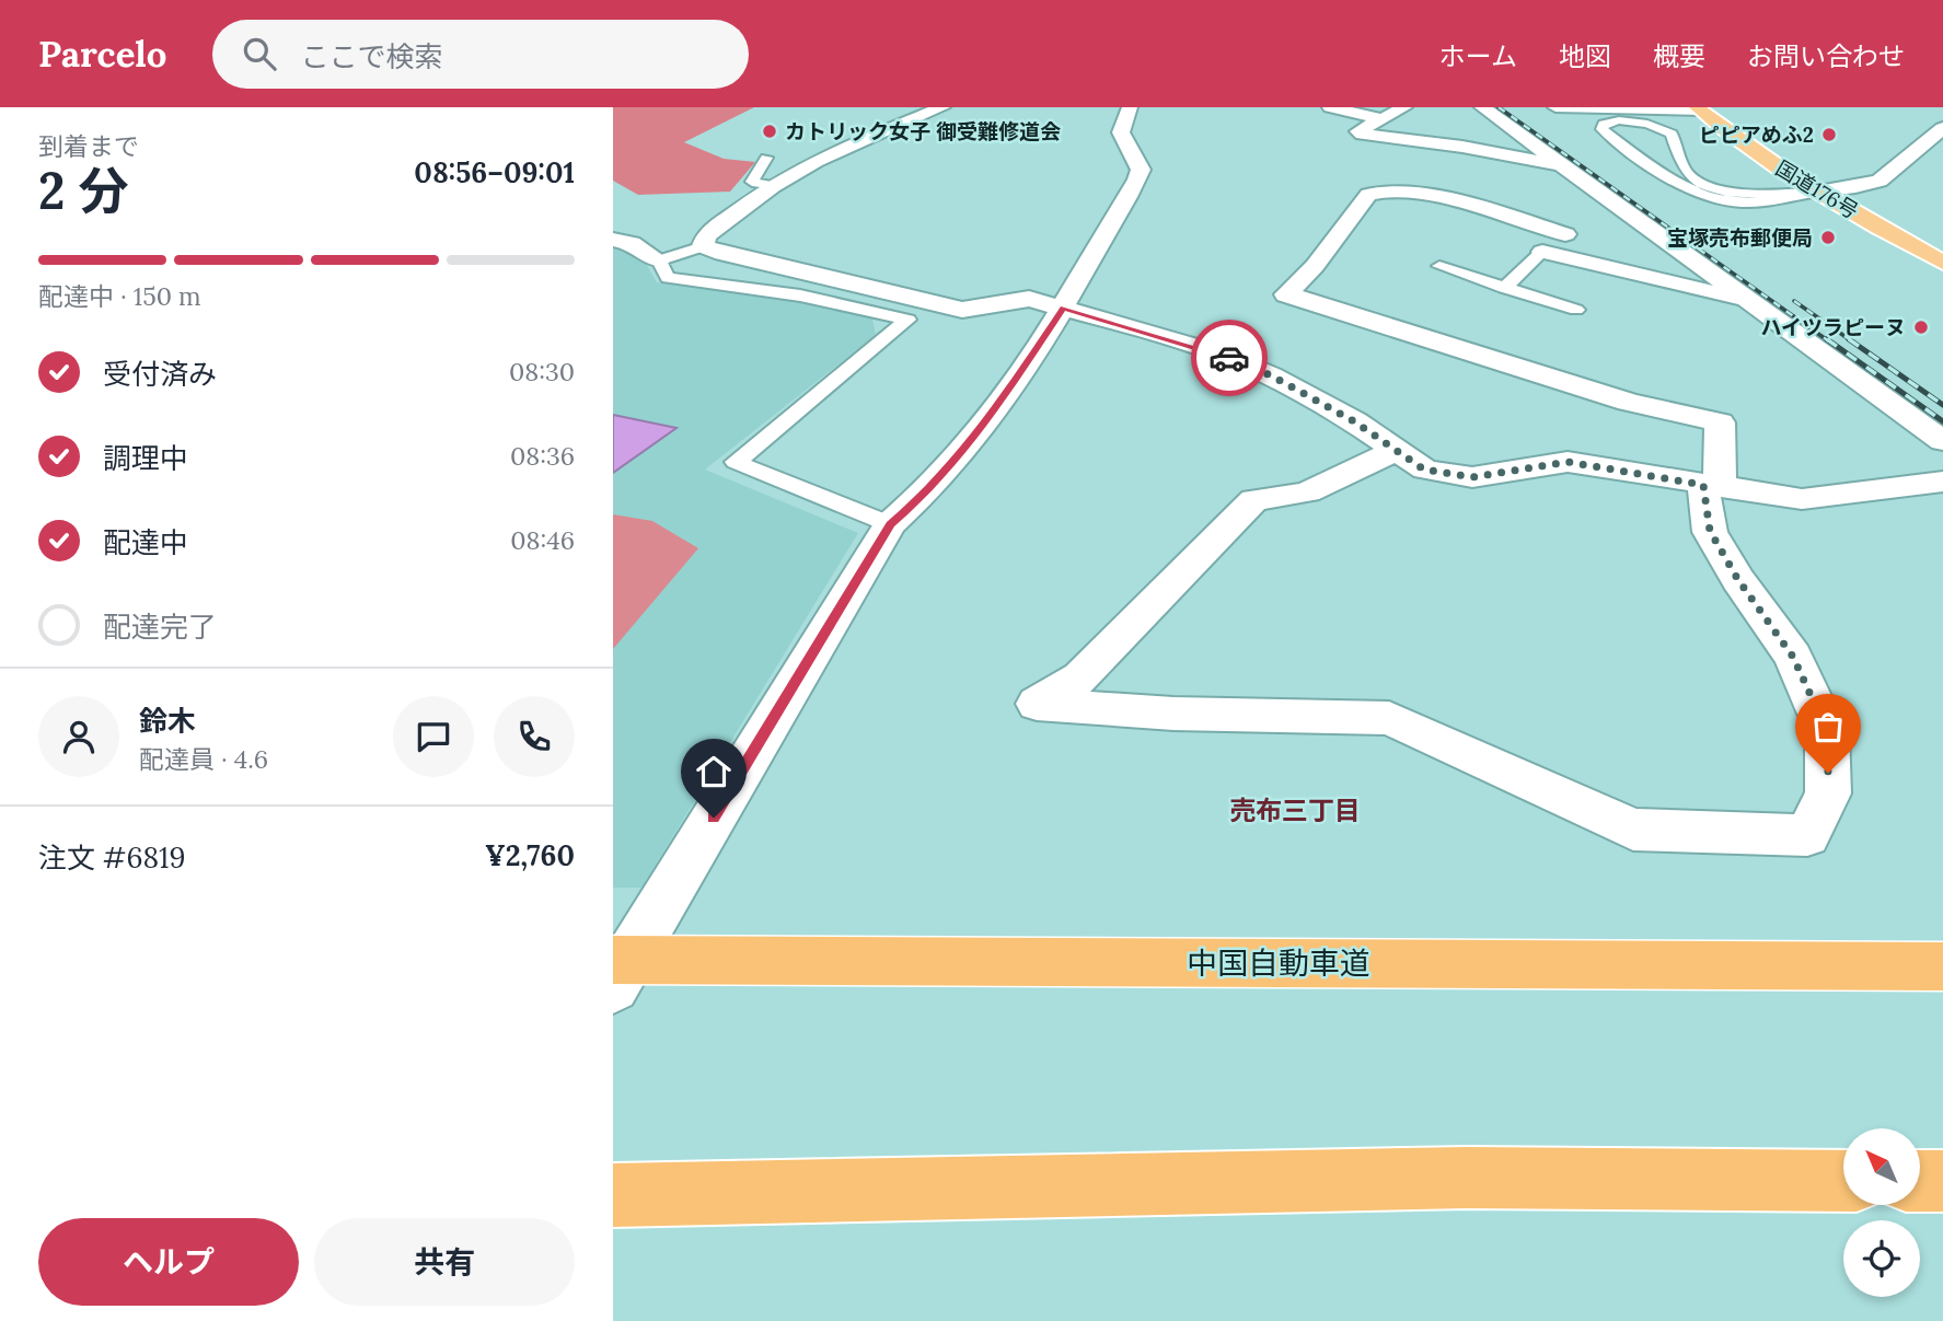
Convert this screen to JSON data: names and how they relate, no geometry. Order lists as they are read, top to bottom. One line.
{"streets":{"highway":["国道176号","中国自動車道"]},"districts":["売布三丁目"],"places":["カトリック女子 御受難修道会","ピピアめふ2","宝塚売布郵便局","ハイツラピーヌ"],"north":"top left","page":{"header":"Parcelo","search":"ここで検索","nav":["ホーム","地図","概要","お問い合わせ"],"heading":["2 分","到着まで","08:56–09:01"],"panel":["鈴木","配達員 · 4.6","注文 #6819","¥2,760"],"bar":"配達中 · 150 m","list":[["受付済み","08:30"],["調理中","08:36"],["配達中","08:46"],"配達完了"],"buttons":["ヘルプ","共有"]}}
